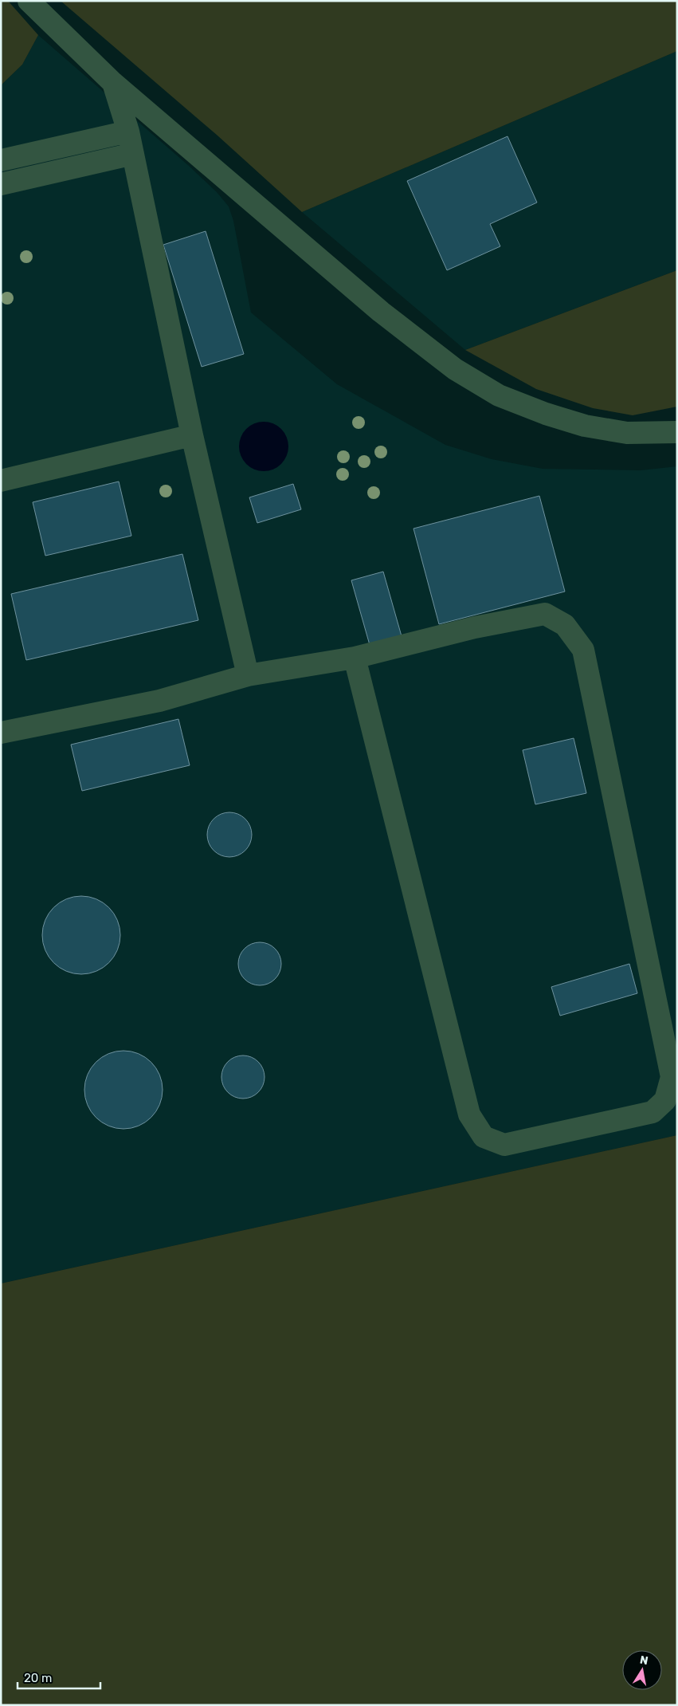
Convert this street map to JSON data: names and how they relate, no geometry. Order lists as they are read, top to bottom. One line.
{"scale_bar":"20 m","north":"top"}
